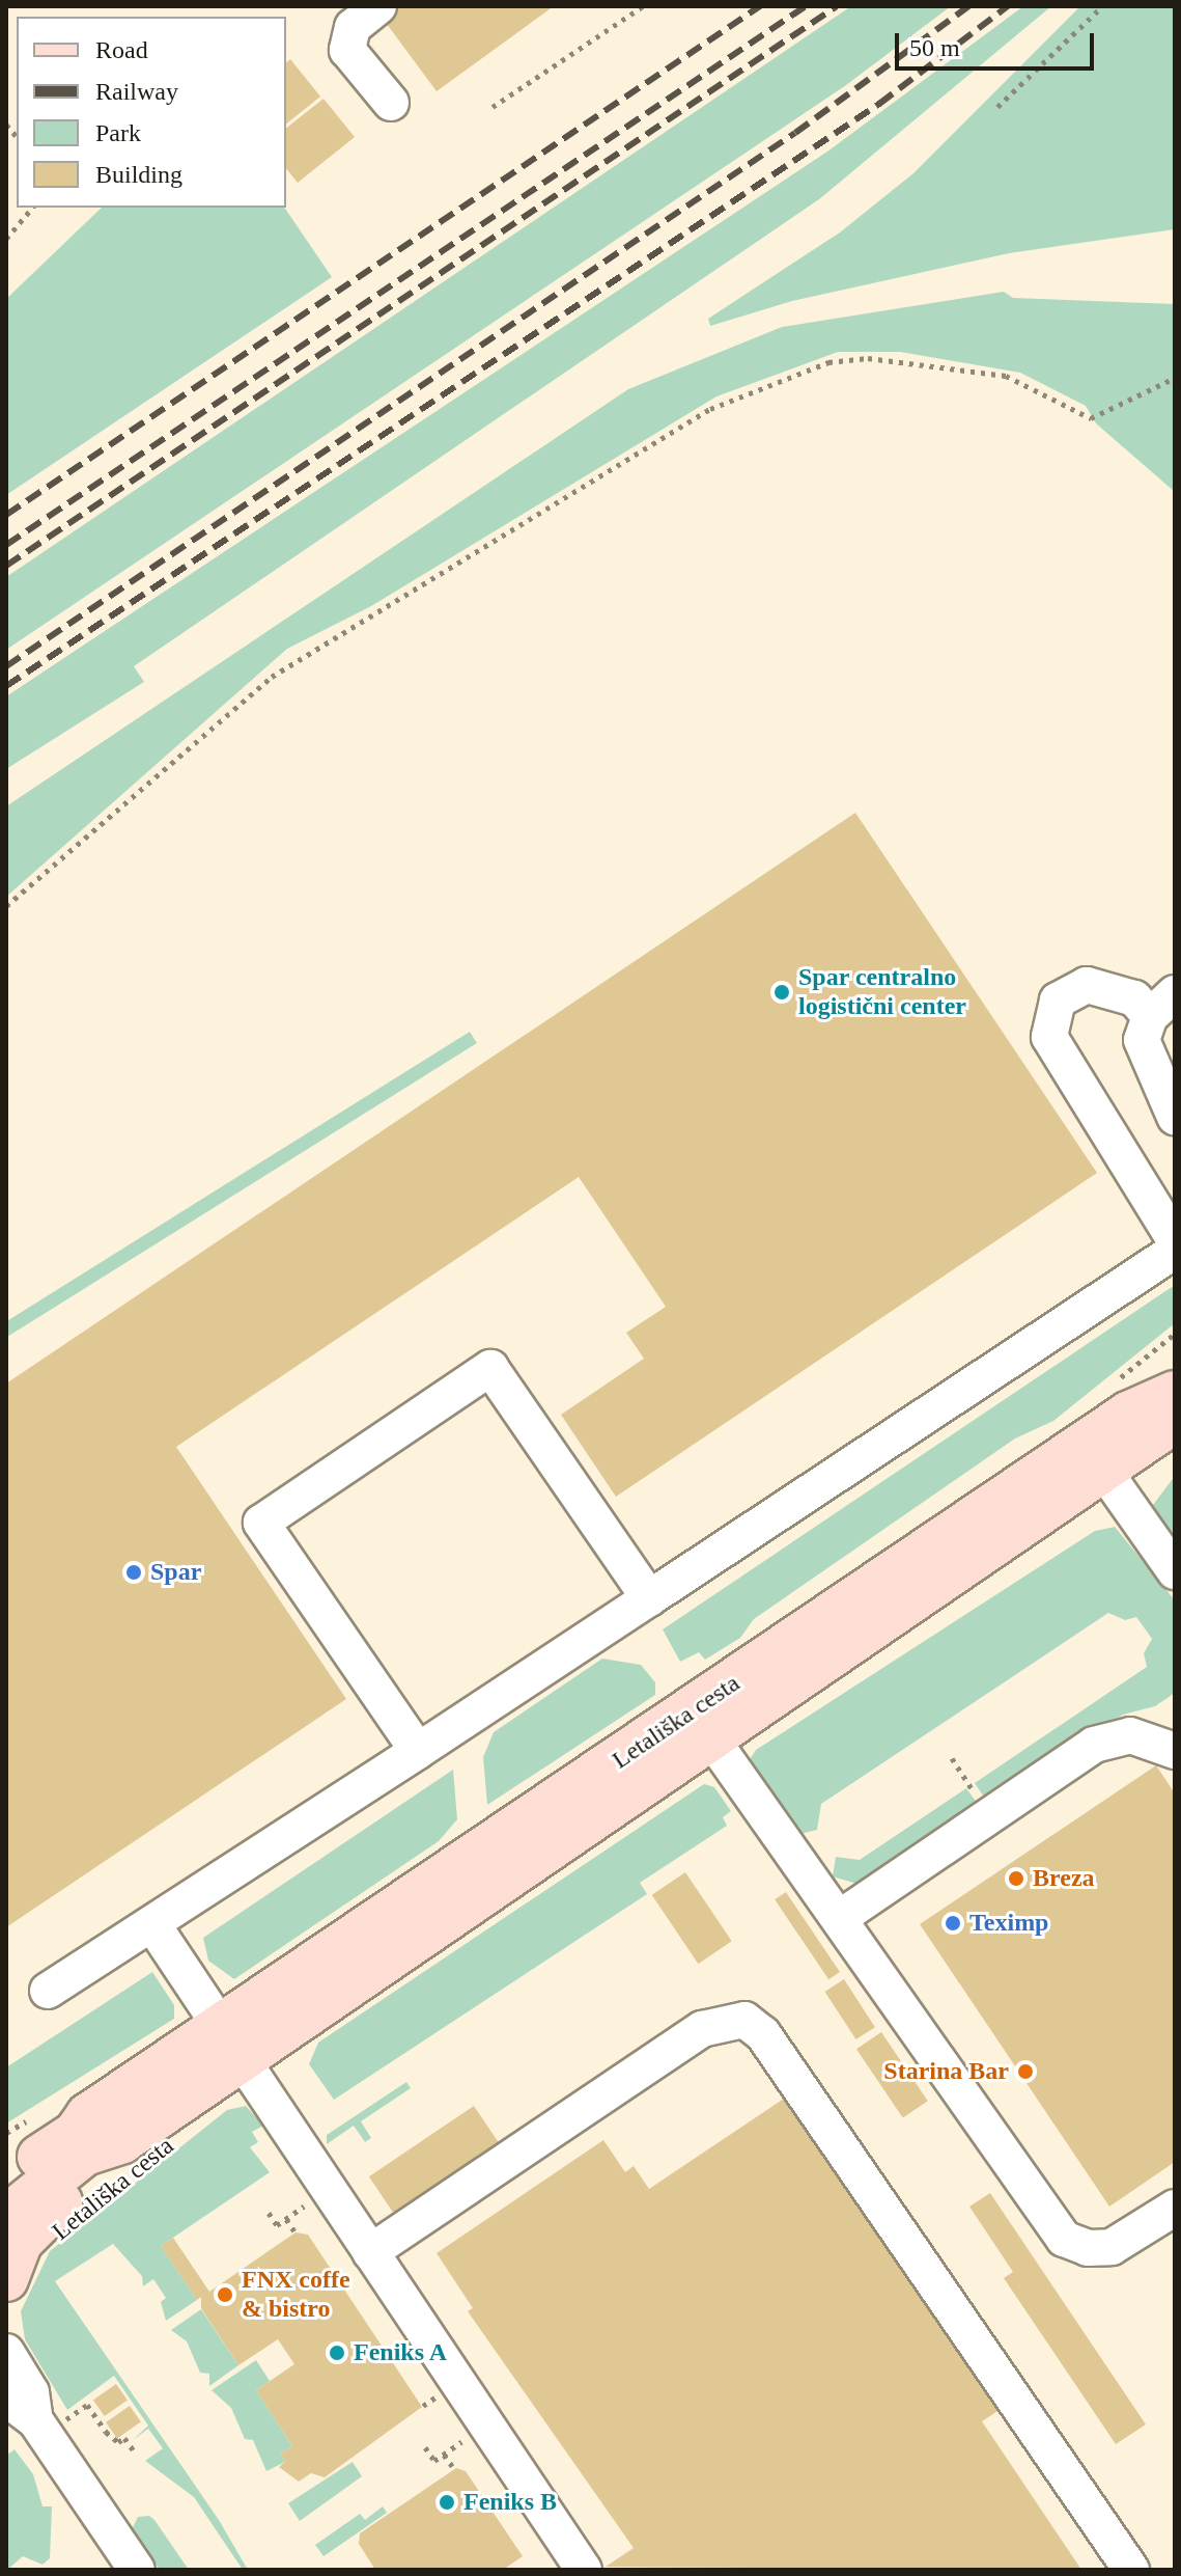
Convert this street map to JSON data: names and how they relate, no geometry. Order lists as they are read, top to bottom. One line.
{"streets":{"main road":["Letališka cesta"]},"places":["Spar centralno logistični center","Spar","Breza","Teximp","Starina Bar","FNX coffe & bistro","Feniks A","Feniks B"],"legend":["Road","Railway","Park","Building"],"scale_bar":"50 m"}
